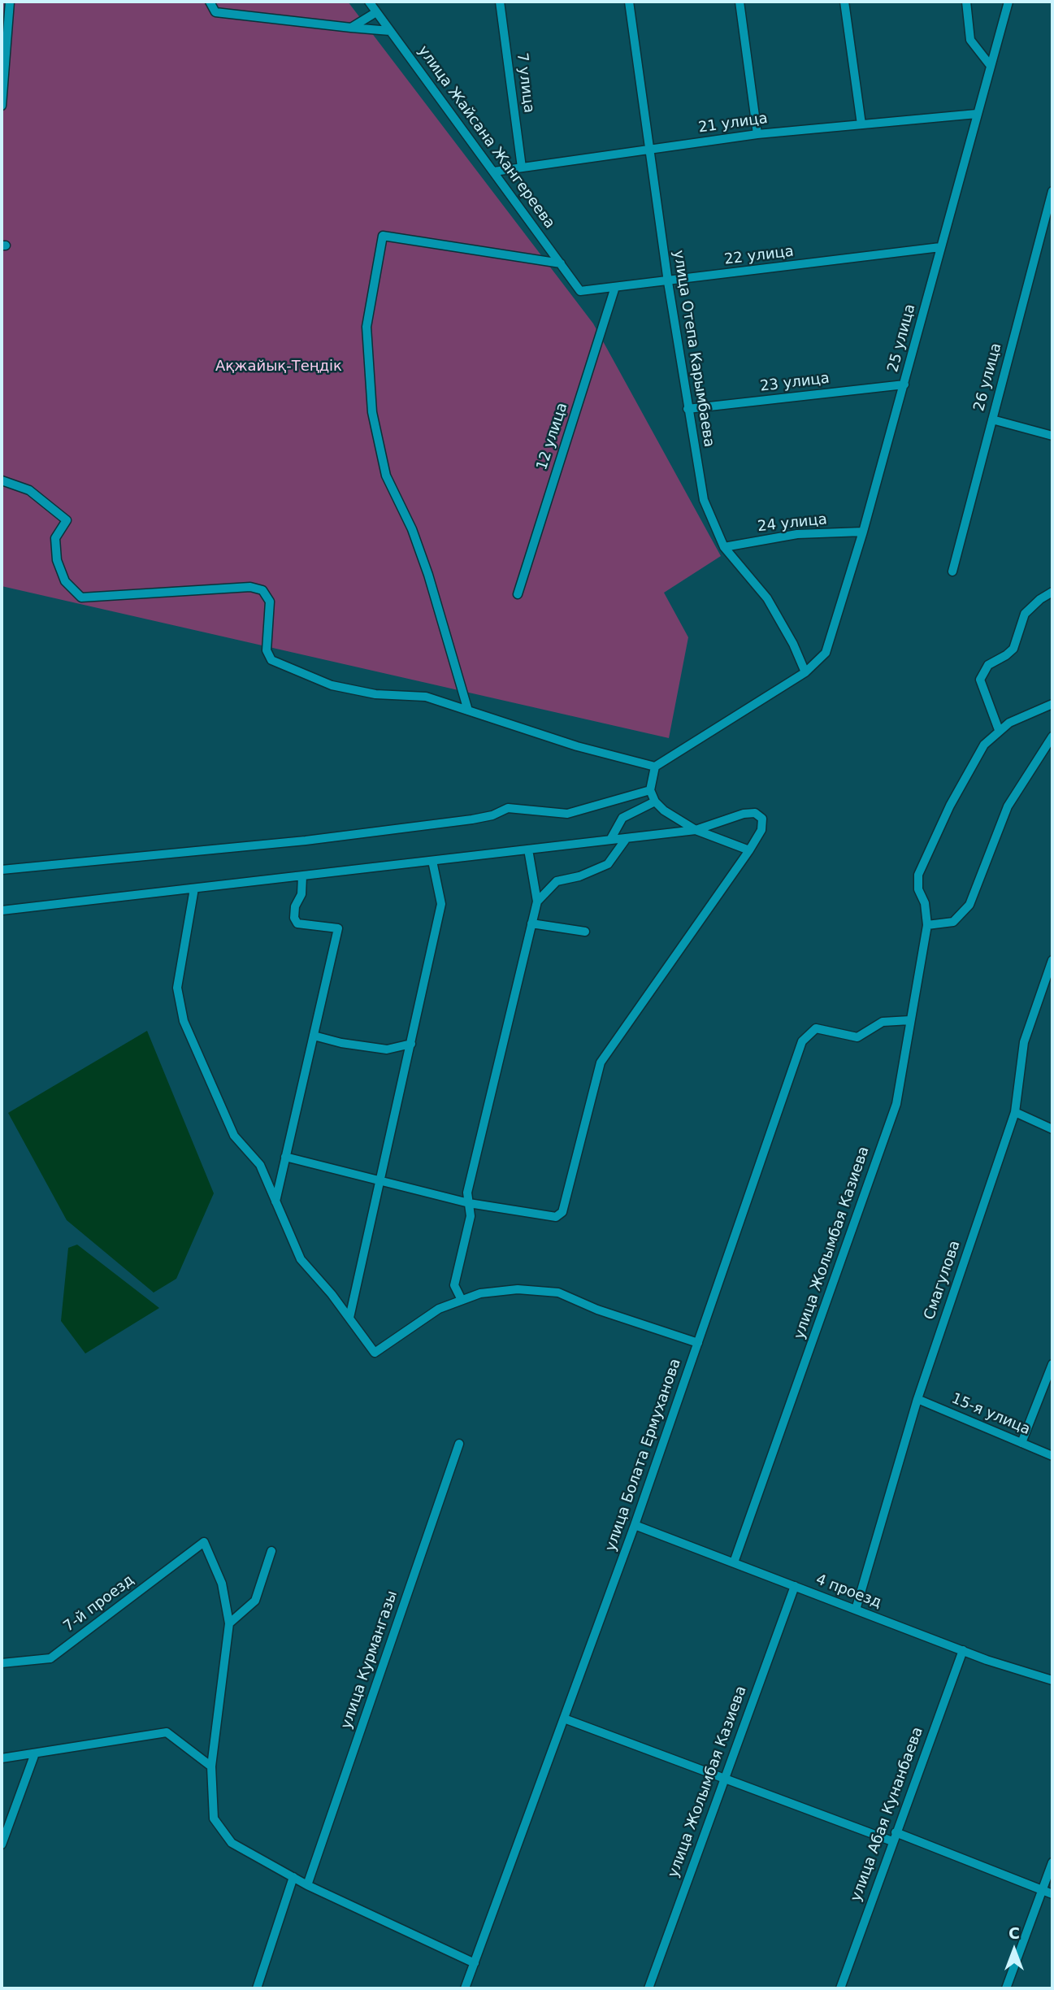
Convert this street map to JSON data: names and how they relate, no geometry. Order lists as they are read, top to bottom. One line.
{"streets":{"street":["7 улица","21 улица","улица Жайсана Жангереева","22 улица","25 улица","улица Отепа Карымбаева","26 улица","23 улица","12 улица","24 улица","улица Жолымбая Казиева","Смагулова","15-я улица","улица Болата Ермуханова","4 проезд","7-й проезд","улица Курмангазы","улица Абая Кунанбаева"]},"crossings":[["7 улица","21 улица"],["21 улица","улица Жайсана Жангереева"],["21 улица","25 улица"],["21 улица","улица Отепа Карымбаева"],["улица Жайсана Жангереева","22 улица"],["22 улица","25 улица"],["22 улица","улица Отепа Карымбаева"],["22 улица","12 улица"],["25 улица","улица Отепа Карымбаева"],["25 улица","23 улица"],["25 улица","24 улица"],["улица Отепа Карымбаева","23 улица"],["улица Отепа Карымбаева","24 улица"],["улица Жолымбая Казиева","улица Болата Ермуханова"],["улица Жолымбая Казиева","4 проезд"],["Смагулова","15-я улица"],["Смагулова","4 проезд"],["улица Болата Ермуханова","4 проезд"],["4 проезд","улица Абая Кунанбаева"]],"parks":["Ақжайық-Теңдік"],"north":"top"}
